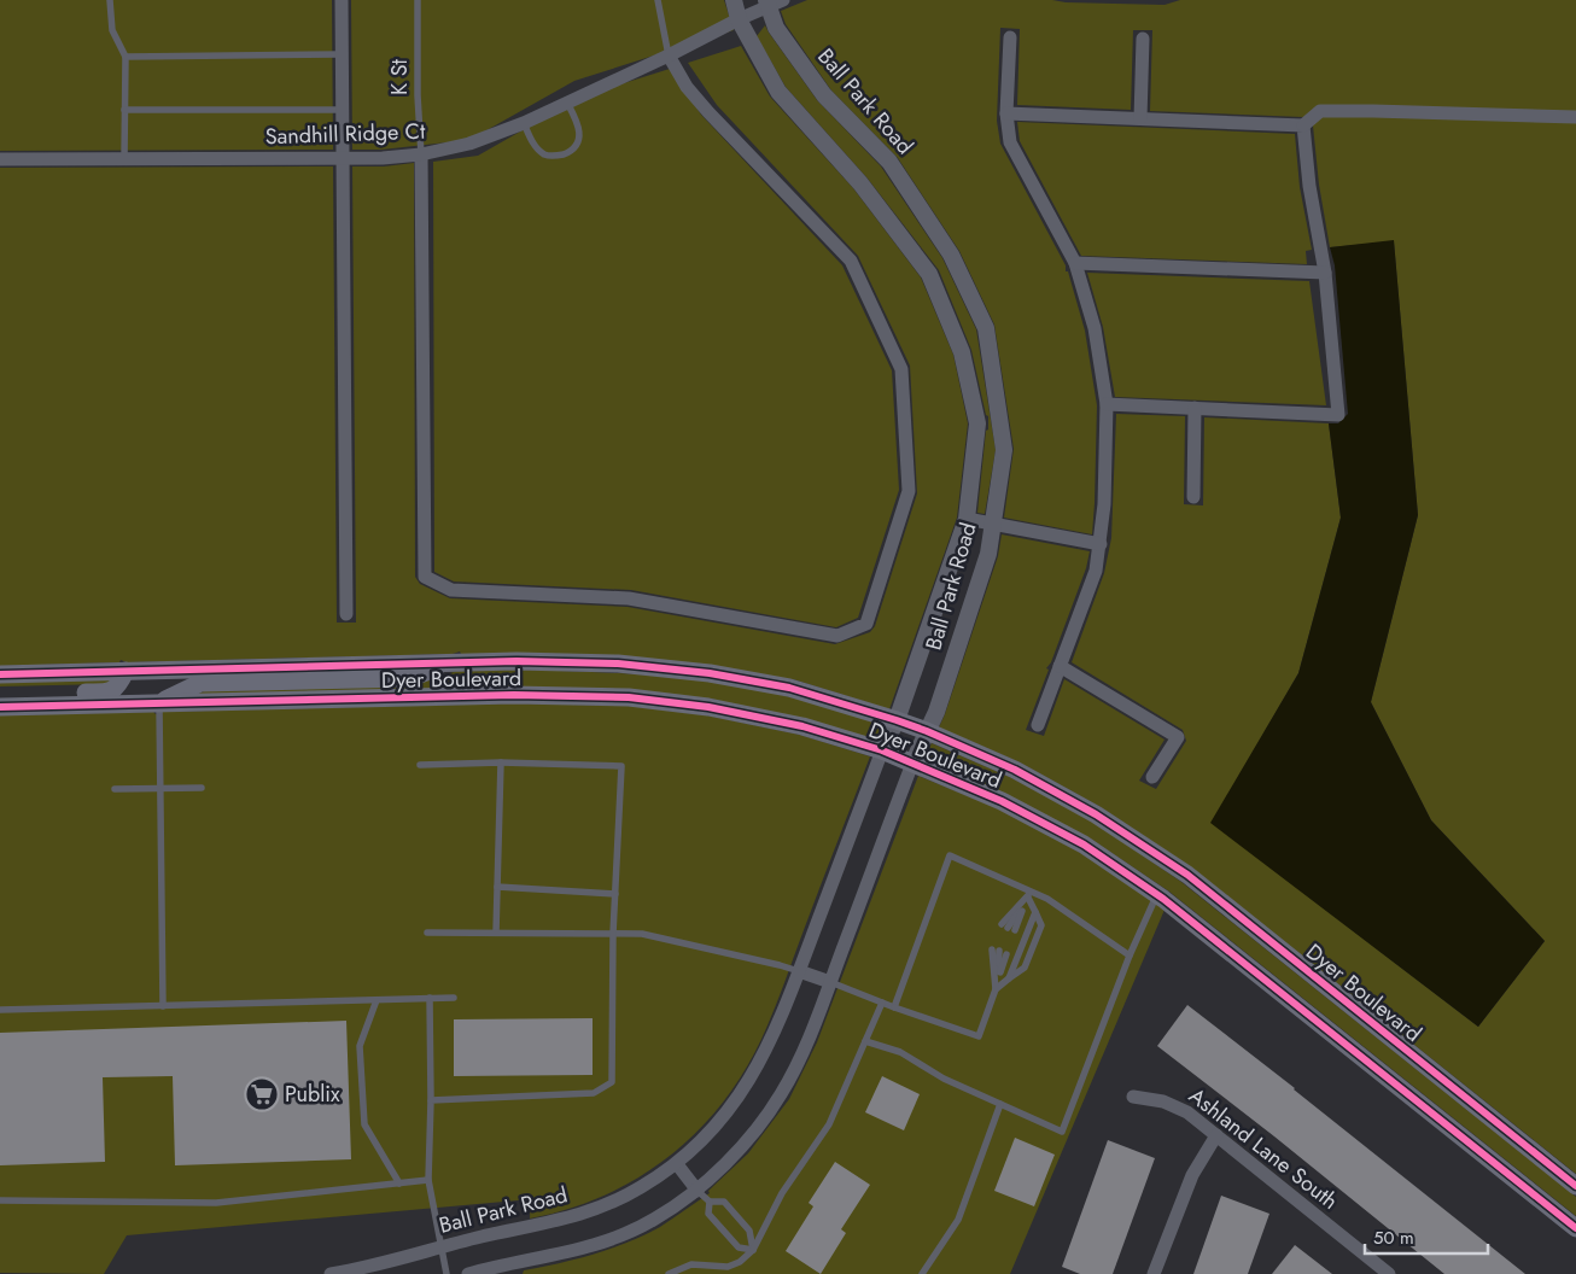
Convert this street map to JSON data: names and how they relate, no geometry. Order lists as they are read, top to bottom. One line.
{"streets":{"main road":["Dyer Boulevard"],"street":["Ball Park Road","Sandhill Ridge Ct","Ashland Lane South"],"lane":["K St"]},"crossings":[["K St","Sandhill Ridge Ct"],["Ball Park Road","Sandhill Ridge Ct"],["Ball Park Road","Dyer Boulevard"]],"places":{"supermarket":["Publix"]},"scale_bar":"50 m"}
